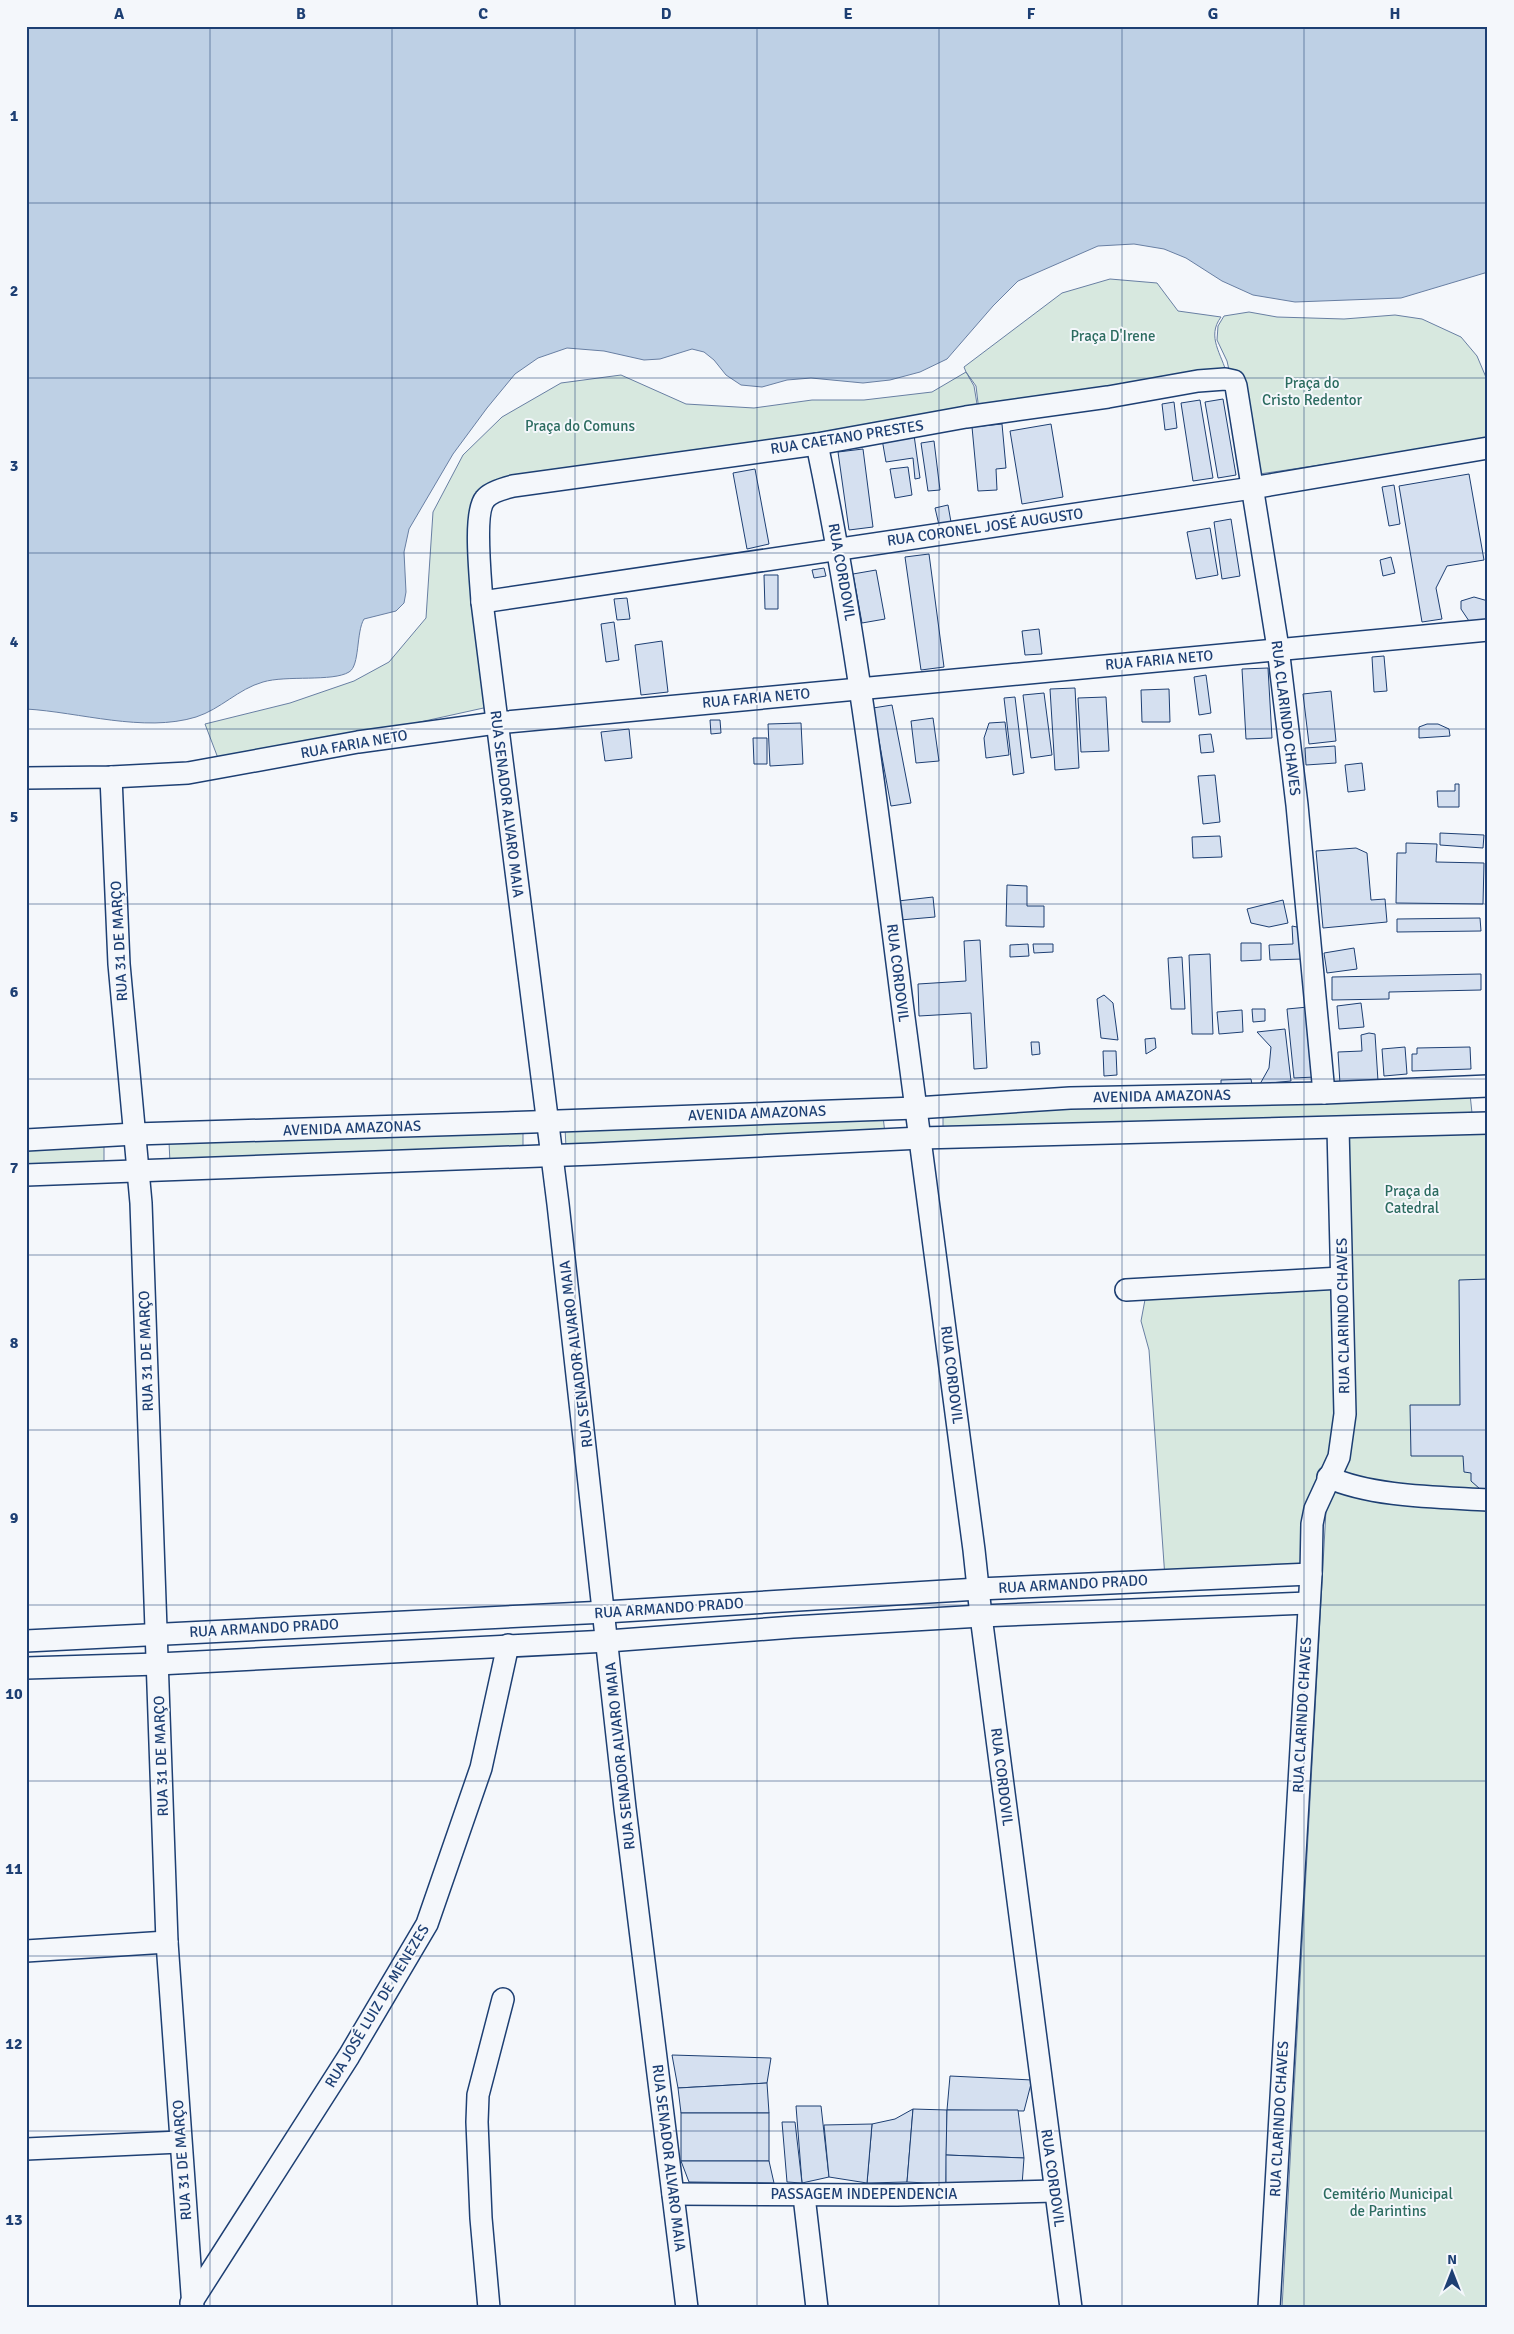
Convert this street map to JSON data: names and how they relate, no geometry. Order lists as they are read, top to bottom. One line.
{"streets":{"street":["RUA CAETANO PRESTES","RUA CORONEL JOSÉ AUGUSTO","RUA CORDOVIL","RUA FARIA NETO","RUA CLARINDO CHAVES","RUA SENADOR ALVARO MAIA","RUA 31 DE MARÇO","AVENIDA AMAZONAS","RUA ARMANDO PRADO","RUA JOSÉ LUIZ DE MENEZES","PASSAGEM INDEPENDENCIA"]},"crossings":[["RUA CAETANO PRESTES","RUA CORDOVIL"],["RUA CAETANO PRESTES","RUA CLARINDO CHAVES"],["RUA CAETANO PRESTES","RUA SENADOR ALVARO MAIA"],["RUA CORONEL JOSÉ AUGUSTO","RUA CORDOVIL"],["RUA CORONEL JOSÉ AUGUSTO","RUA CLARINDO CHAVES"],["RUA CORONEL JOSÉ AUGUSTO","RUA SENADOR ALVARO MAIA"],["RUA CORDOVIL","RUA FARIA NETO"],["RUA CORDOVIL","AVENIDA AMAZONAS"],["RUA CORDOVIL","RUA ARMANDO PRADO"],["RUA CORDOVIL","PASSAGEM INDEPENDENCIA"],["RUA FARIA NETO","RUA CLARINDO CHAVES"],["RUA FARIA NETO","RUA SENADOR ALVARO MAIA"],["RUA FARIA NETO","RUA 31 DE MARÇO"],["RUA CLARINDO CHAVES","AVENIDA AMAZONAS"],["RUA CLARINDO CHAVES","RUA ARMANDO PRADO"],["RUA SENADOR ALVARO MAIA","AVENIDA AMAZONAS"],["RUA SENADOR ALVARO MAIA","RUA ARMANDO PRADO"],["RUA SENADOR ALVARO MAIA","PASSAGEM INDEPENDENCIA"],["RUA 31 DE MARÇO","AVENIDA AMAZONAS"],["RUA 31 DE MARÇO","RUA ARMANDO PRADO"],["RUA 31 DE MARÇO","RUA JOSÉ LUIZ DE MENEZES"],["RUA ARMANDO PRADO","RUA JOSÉ LUIZ DE MENEZES"]],"parks":["Praça D'Irene","Praça do Cristo Redentor","Praça do Comuns","Praça da Catedral","Cemitério Municipal de Parintins"],"north":"top","grid":{"columns":["A","B","C","D","E","F","G","H"],"rows":["1","2","3","4","5","6","7","8","9","10","11","12","13"]}}
